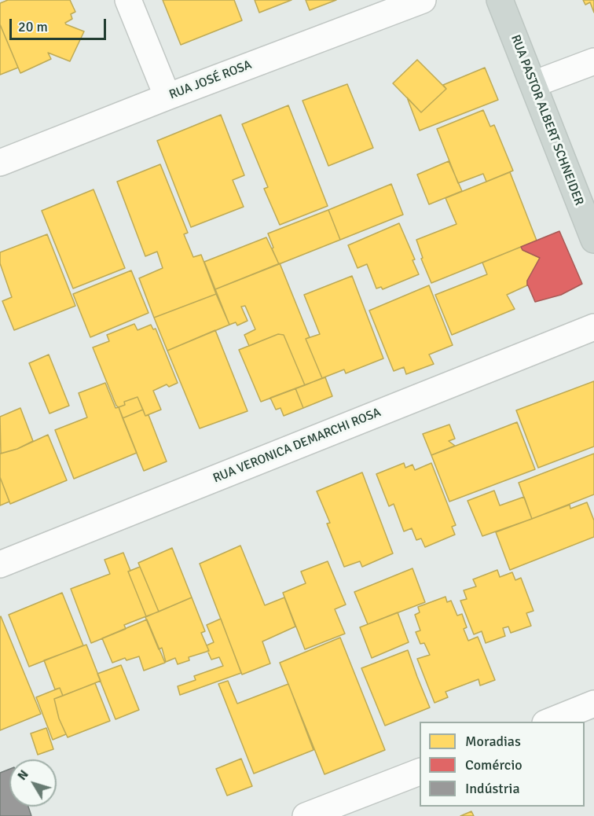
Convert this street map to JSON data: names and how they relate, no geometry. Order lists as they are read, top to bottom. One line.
{"streets":{"main road":["RUA PASTOR ALBERT SCHNEIDER"],"street":["RUA JOSÉ ROSA","RUA VERONICA DEMARCHI ROSA"]},"legend":["Moradias","Comércio","Indústria"],"scale_bar":"20 m","north":"top left"}
